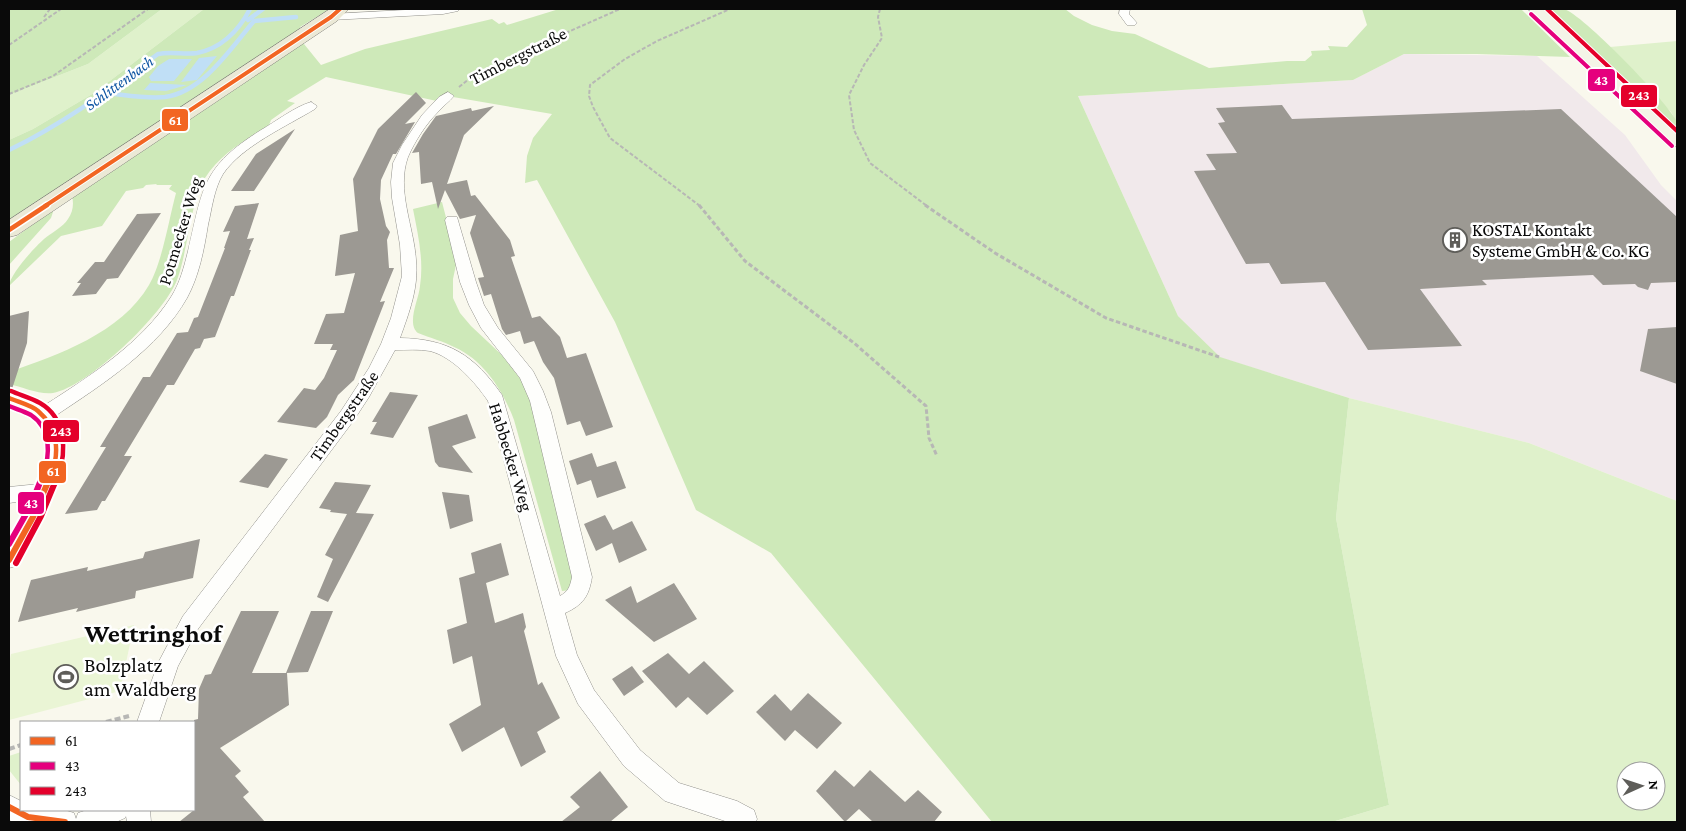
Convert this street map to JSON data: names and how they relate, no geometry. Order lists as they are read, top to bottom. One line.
{"streets":{"street":["Timbergstraße","Potmecker Weg","Habbecker Weg"]},"crossings":[["Timbergstraße","Habbecker Weg"]],"districts":["Wettringhof"],"water":["Schlittenbach"],"places":{"building":["KOSTAL Kontakt Systeme GmbH & Co. KG"],"sports":["Bolzplatz am Waldberg"]},"lines":["transit line 61","transit line 243","transit line 43"],"legend":["61","43","243"],"north":"right"}
